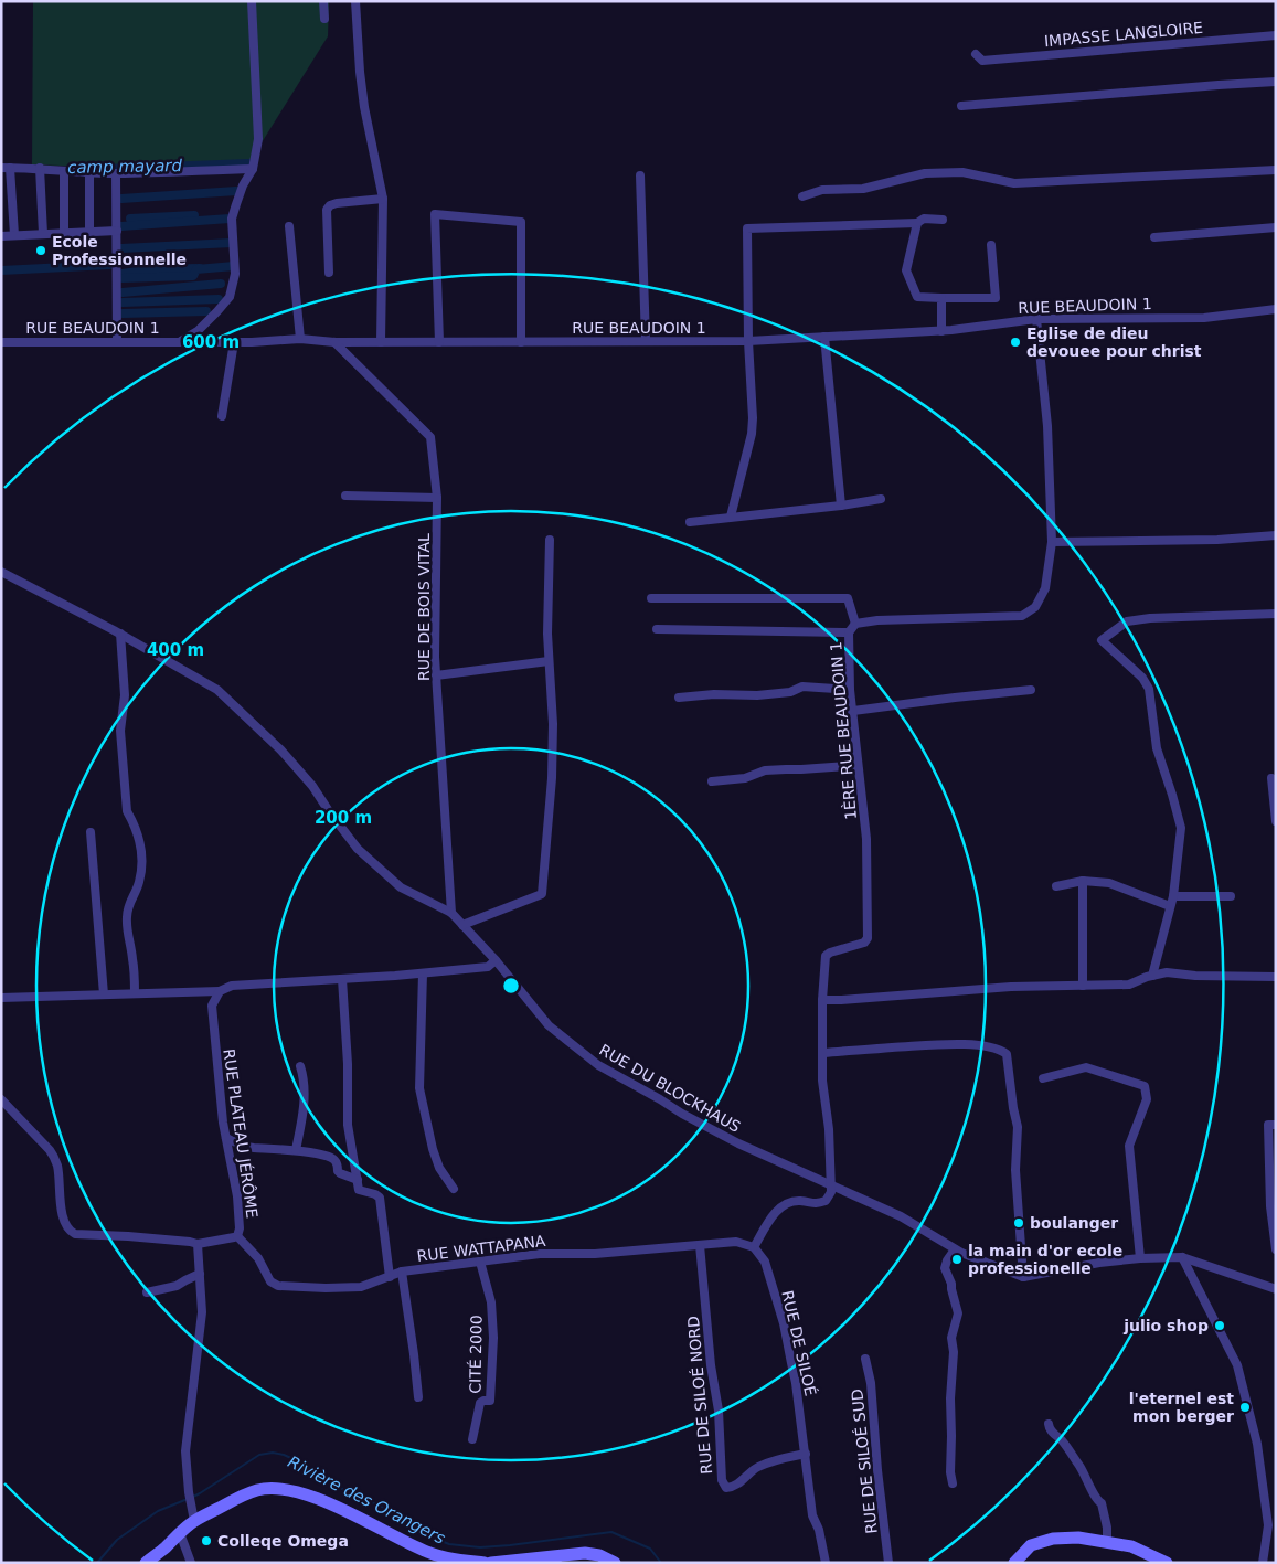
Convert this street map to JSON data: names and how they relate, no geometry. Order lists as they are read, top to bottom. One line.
{"streets":{"street":["IMPASSE LANGLOIRE","RUE BEAUDOIN 1","RUE DE BOIS VITAL","1ÈRE RUE BEAUDOIN 1","RUE DU BLOCKHAUS","RUE PLATEAU JÉRÔME","RUE WATTAPANA","RUE DE SILOÉ","CITÉ 2000","RUE DE SILOÉ NORD","RUE DE SILOÉ SUD"]},"crossings":[["RUE BEAUDOIN 1","RUE DE BOIS VITAL"],["RUE BEAUDOIN 1","1ÈRE RUE BEAUDOIN 1"],["RUE DE BOIS VITAL","RUE DU BLOCKHAUS"],["1ÈRE RUE BEAUDOIN 1","RUE DU BLOCKHAUS"],["RUE PLATEAU JÉRÔME","RUE WATTAPANA"],["RUE WATTAPANA","RUE DE SILOÉ"],["RUE WATTAPANA","CITÉ 2000"],["RUE WATTAPANA","RUE DE SILOÉ NORD"],["RUE DE SILOÉ","RUE DE SILOÉ NORD"]],"water":["camp mayard","Rivière des Orangers"],"places":["Ecole Professionnelle","Eglise de dieu devouee pour christ","boulanger","la main d'or ecole professionelle","julio shop","l'eternel est mon berger","Colleqe Omega"],"rings":["600 m","400 m","200 m"]}
